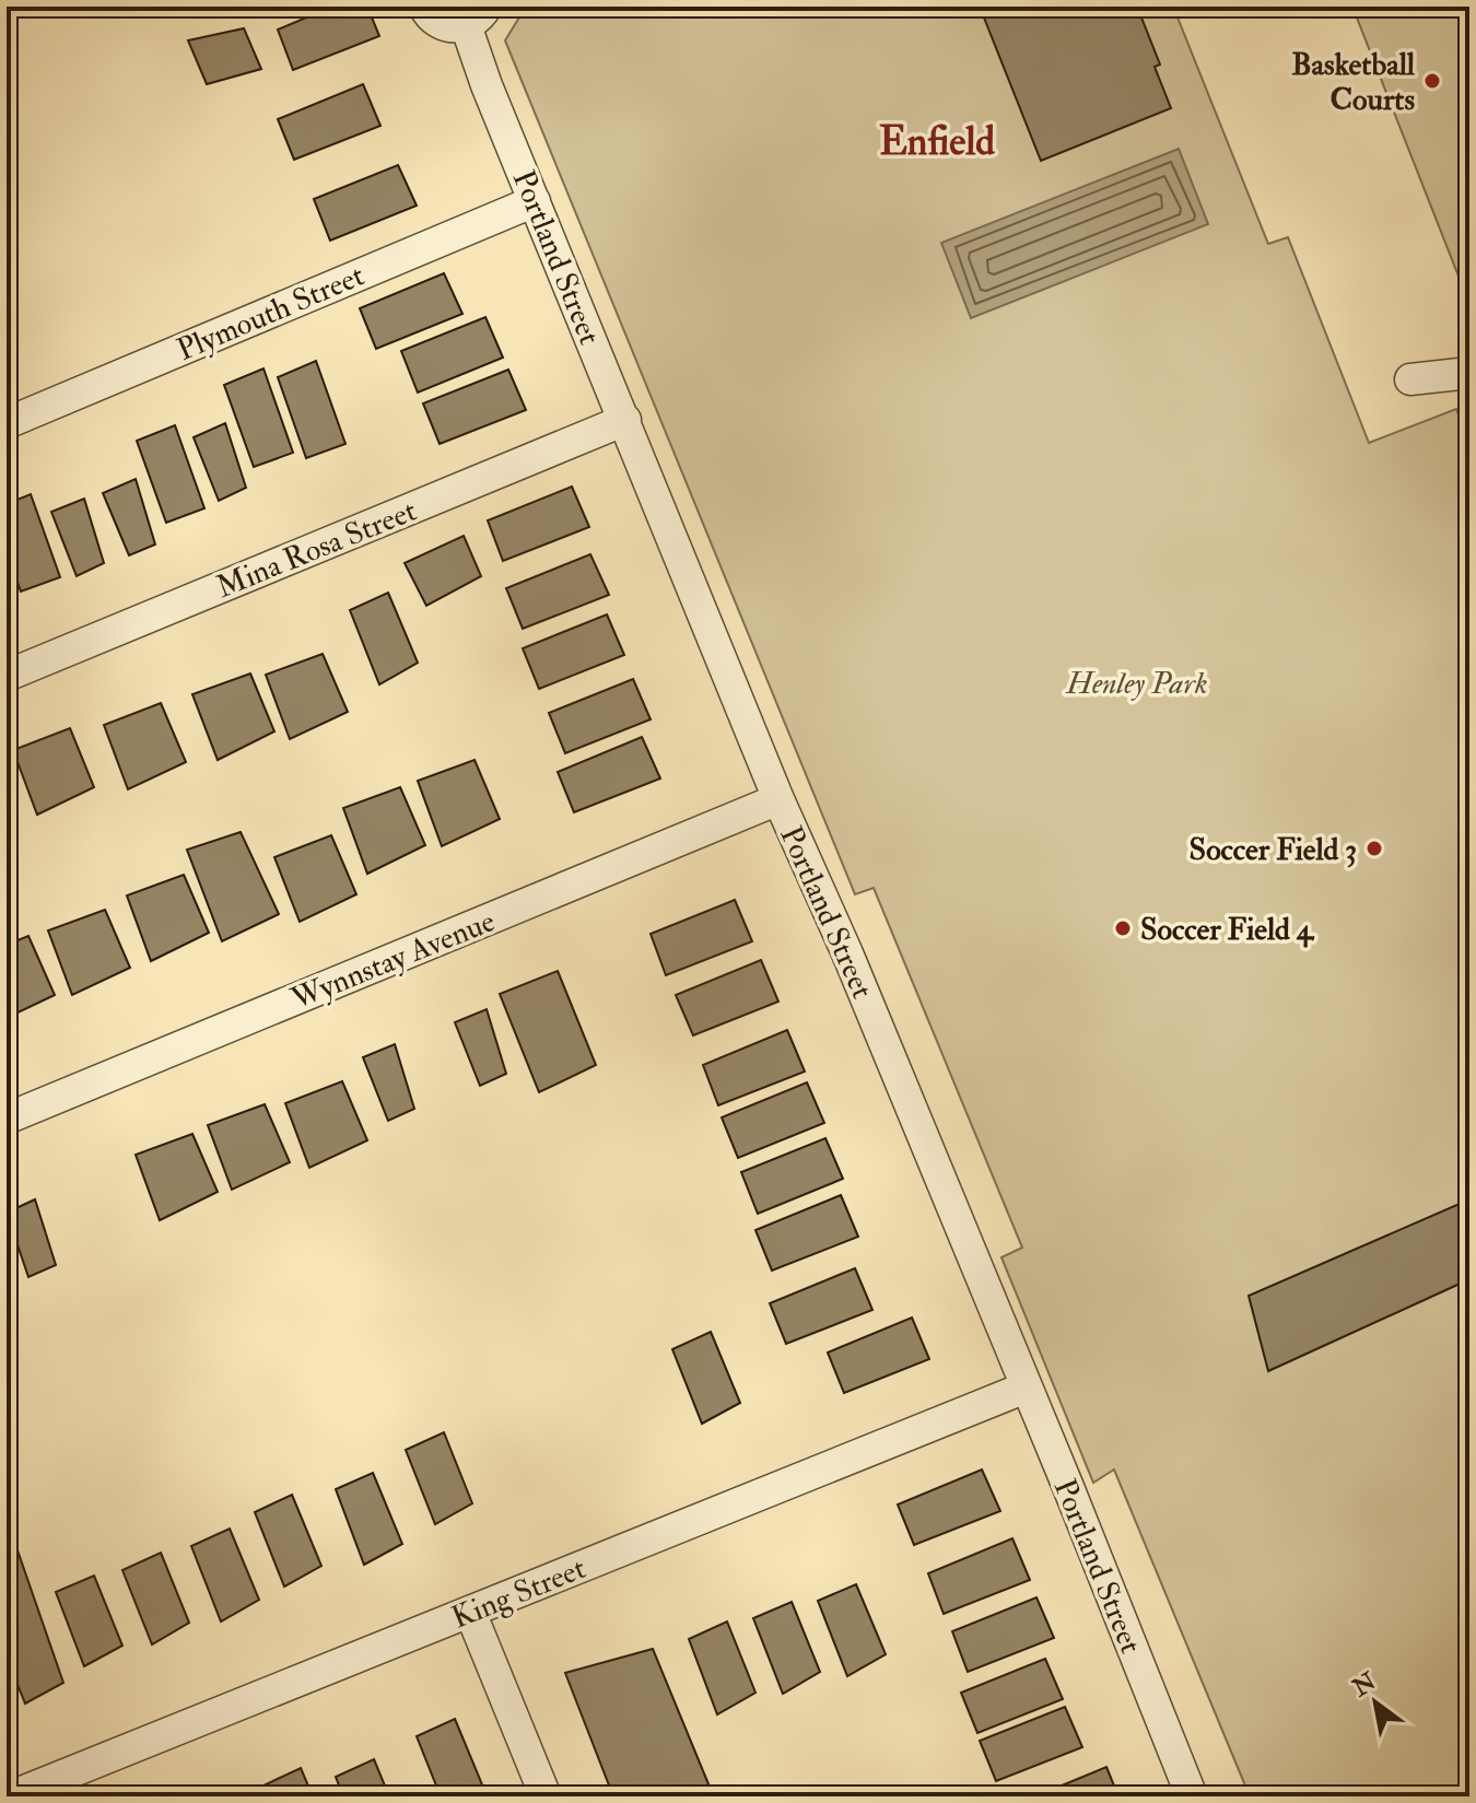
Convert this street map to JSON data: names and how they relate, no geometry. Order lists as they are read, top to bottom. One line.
{"streets":{"street":["Portland Street","Plymouth Street","Mina Rosa Street","Wynnstay Avenue","King Street"]},"crossings":[["Portland Street","Plymouth Street"],["Portland Street","Mina Rosa Street"],["Portland Street","Wynnstay Avenue"],["Portland Street","King Street"]],"districts":["Enfield"],"parks":["Henley Park"],"places":["Basketball Courts","Soccer Field 3","Soccer Field 4"],"north":"top left"}
